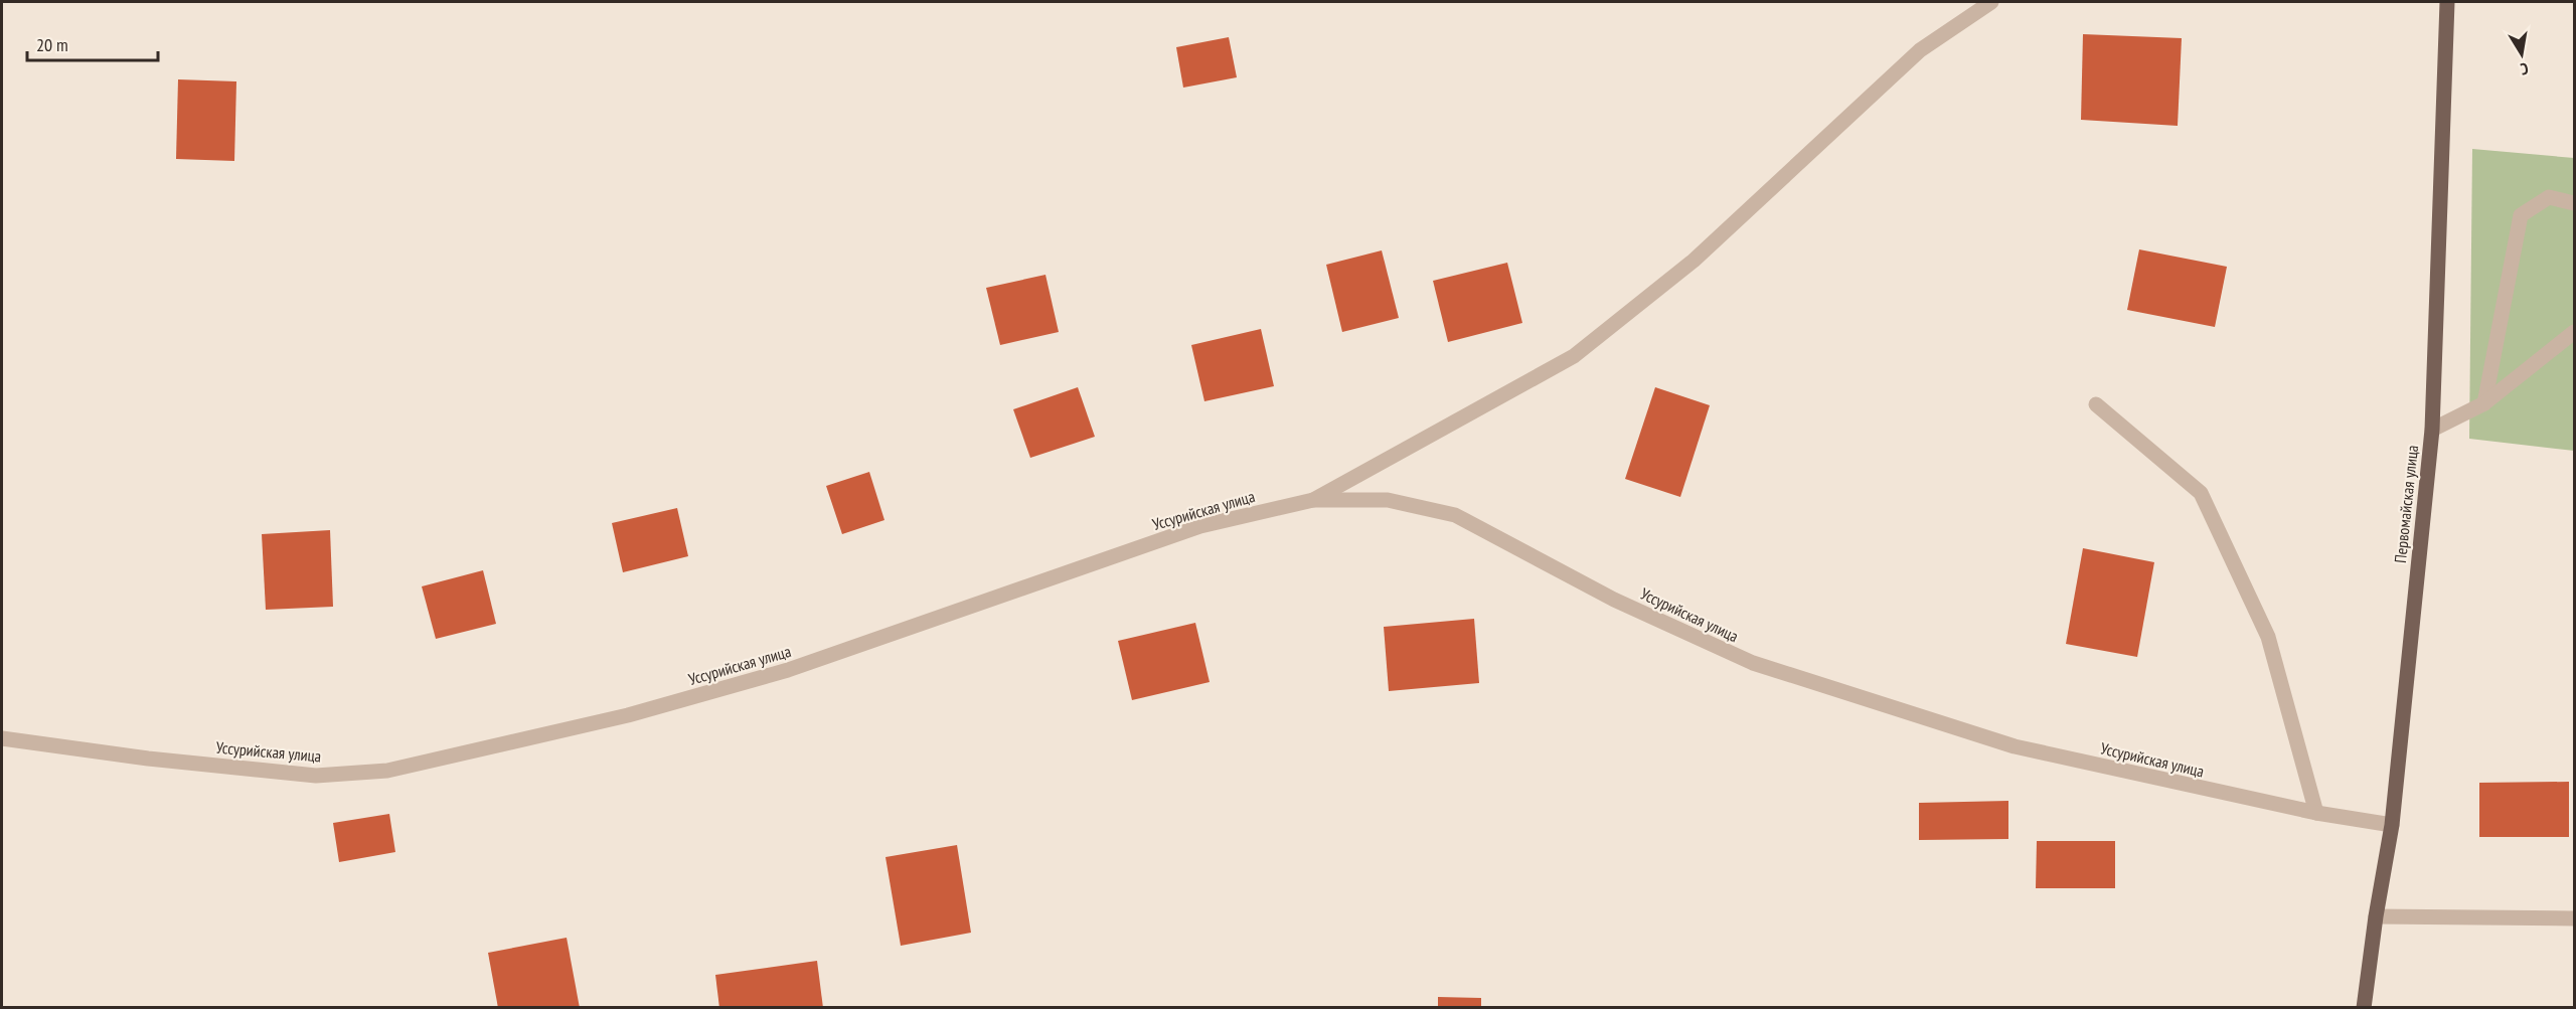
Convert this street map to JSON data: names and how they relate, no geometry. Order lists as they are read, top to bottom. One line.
{"streets":{"main road":["Первомайская улица"],"street":["Уссурийская улица"]},"crossings":[["Первомайская улица","Уссурийская улица"]],"scale_bar":"20 m","north":"bottom"}
